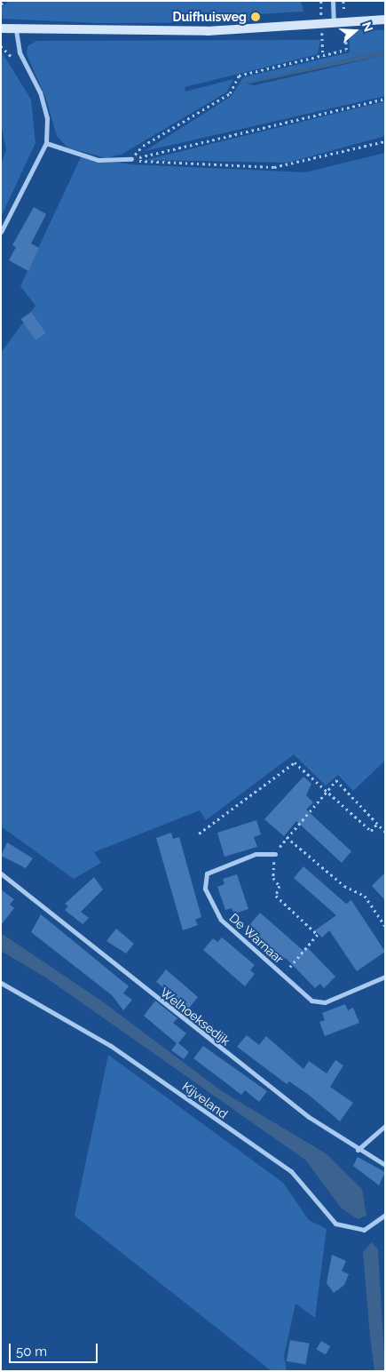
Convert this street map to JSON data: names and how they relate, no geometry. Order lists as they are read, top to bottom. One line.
{"streets":{"street":["De Warnaar","Welhoeksedijk","Kijveland"]},"places":["Duifhuisweg"],"scale_bar":"50 m","north":"right"}
